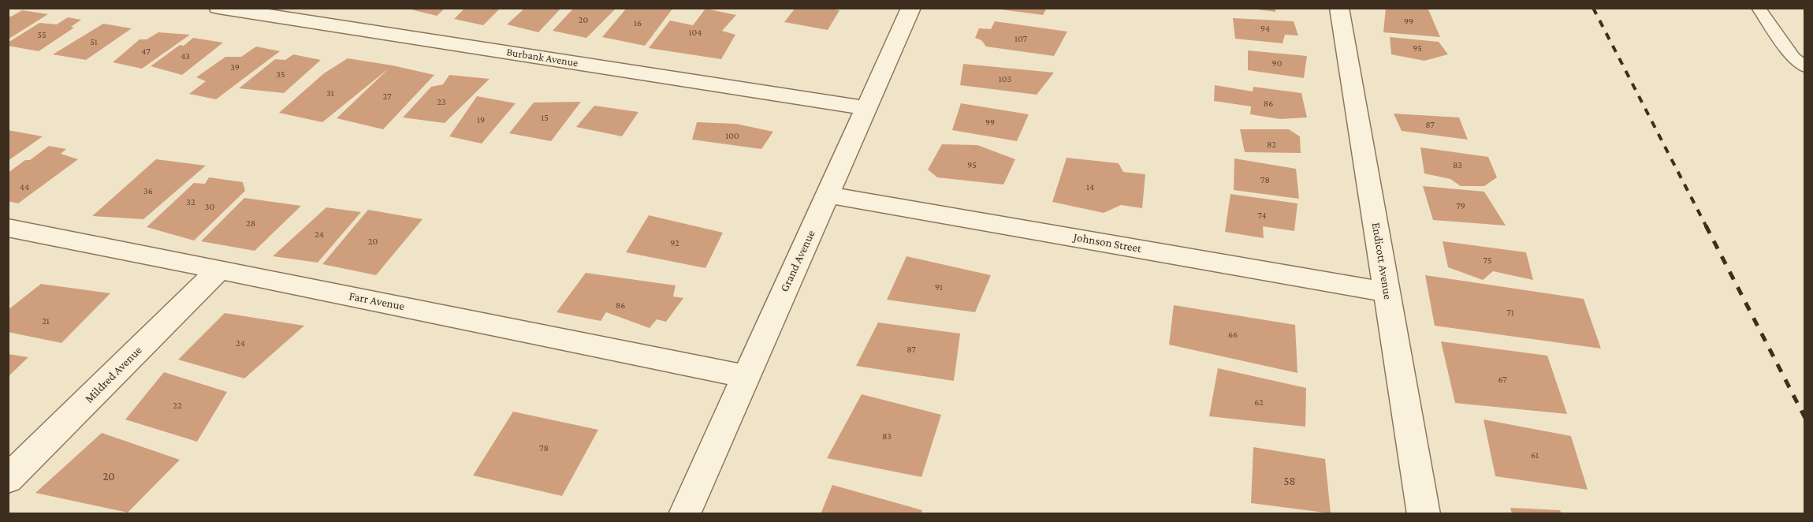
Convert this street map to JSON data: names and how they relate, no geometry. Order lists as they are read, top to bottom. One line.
{"streets":{"street":["Burbank Avenue","Johnson Street","Grand Avenue","Endicott Avenue","Farr Avenue","Mildred Avenue"]},"crossings":[["Burbank Avenue","Grand Avenue"],["Johnson Street","Grand Avenue"],["Johnson Street","Endicott Avenue"],["Grand Avenue","Farr Avenue"],["Farr Avenue","Mildred Avenue"]],"house_numbers":["20","99","16","94","104","55","107","51","95","47","43","90","39","35","103","31","27","23","86","15","19","99","87","100","82","95","83","78","44","14","36","32","79","30","74","28","24","20","92","75","91","86","71","21","66","24","87","67","62","22","83","78","61","20","58"]}
